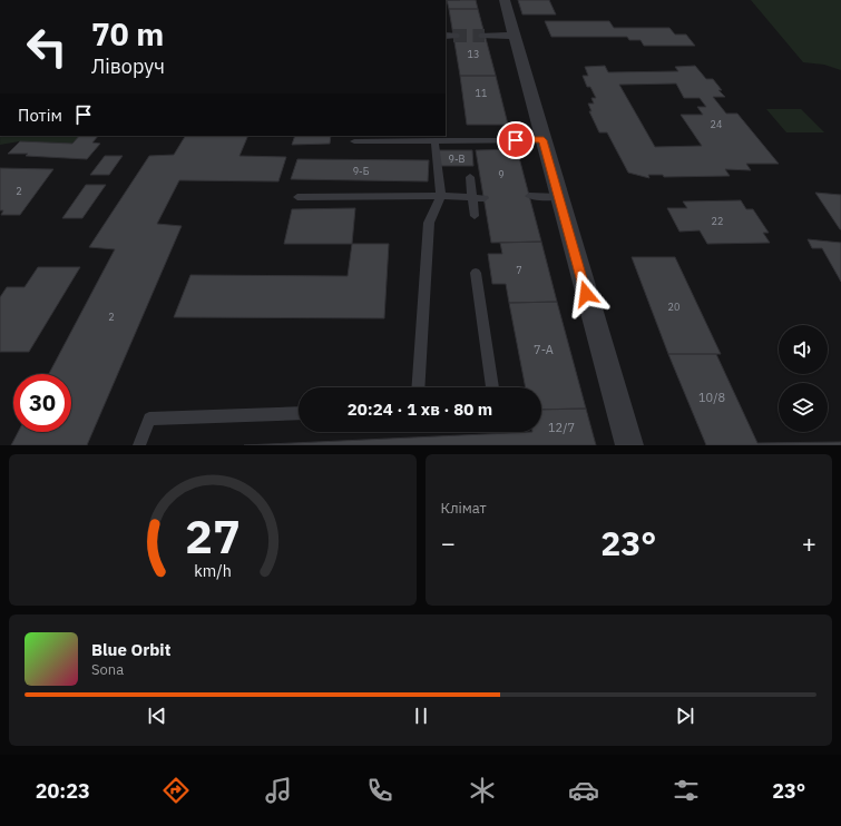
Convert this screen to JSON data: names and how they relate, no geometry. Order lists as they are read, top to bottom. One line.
{"house_numbers":["13","11","24","9-В","9-Б","9","2","22","7","20","2","7-А","10/8","12/7"],"page":{"turn":["70 m","Ліворуч"],"then":"Потім","limit":"30","trip":"20:24 · 1 хв · 80 m","tile":"Клімат","heat":["−","23°","+"],"song":["Blue Orbit","Sona"],"tabs":["20:23","23°"],"gauge":["27","km/h"]}}
